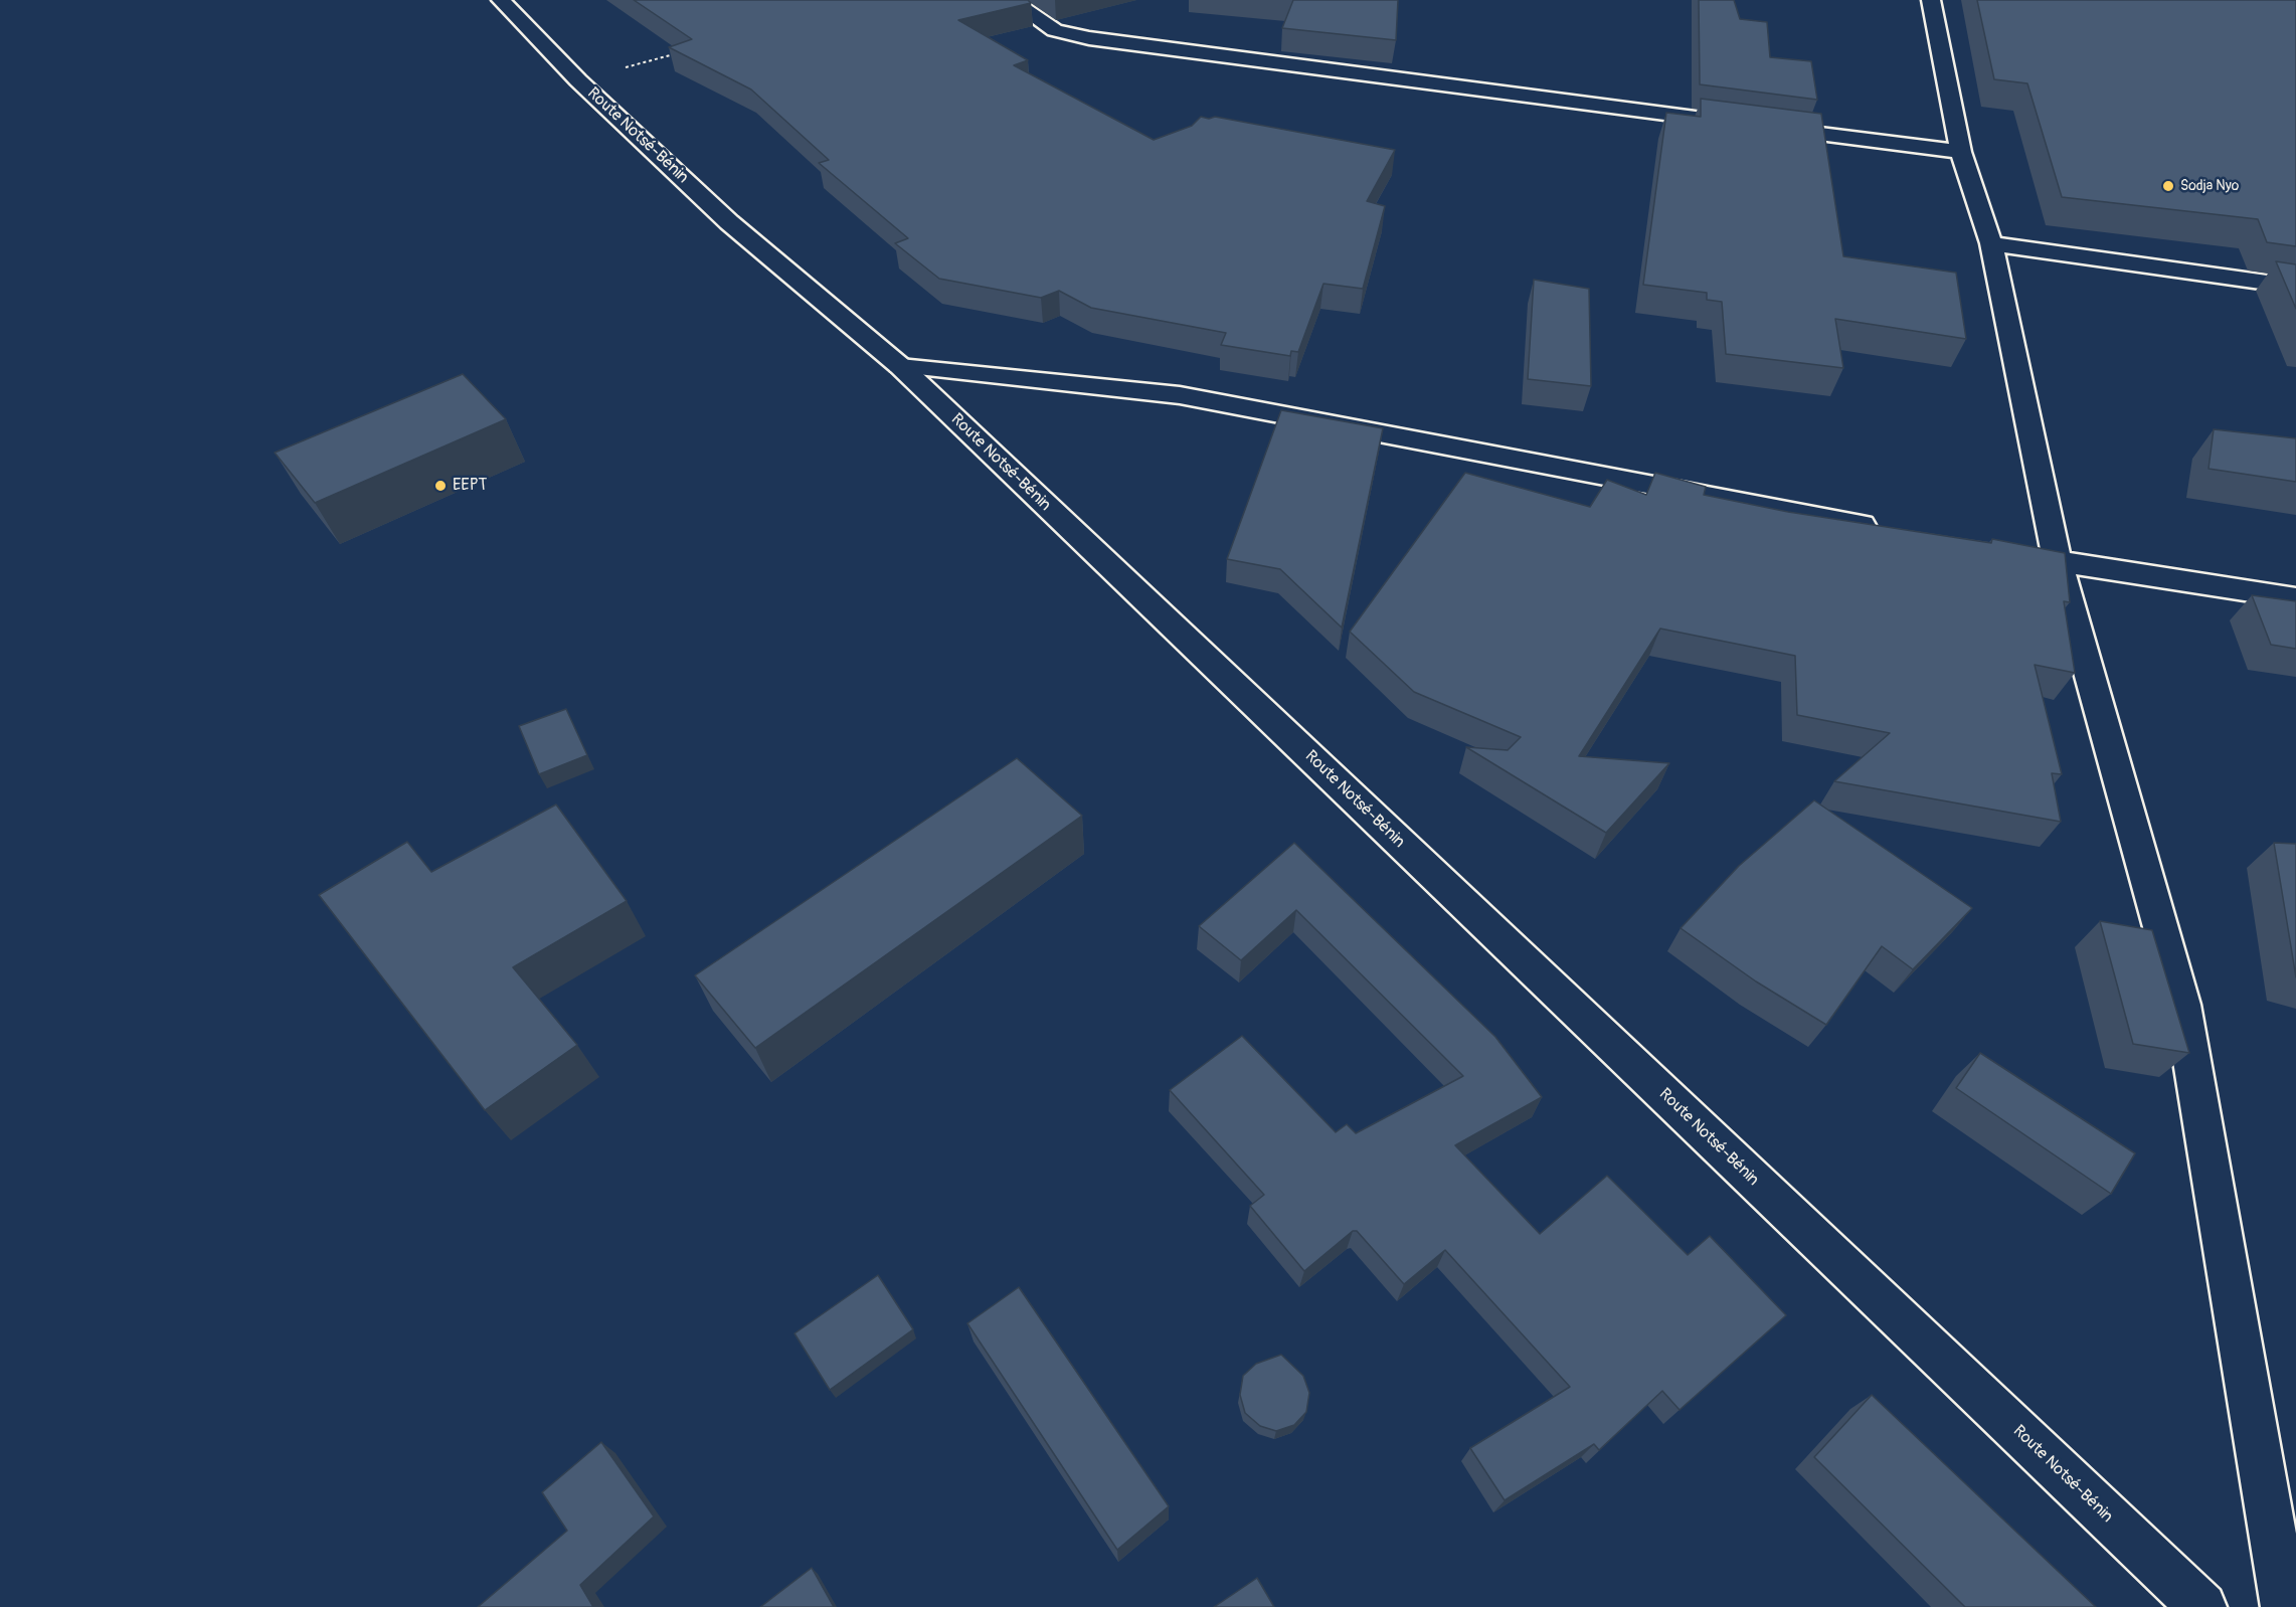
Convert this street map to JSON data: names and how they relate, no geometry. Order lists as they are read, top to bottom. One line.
{"streets":{"street":["Route Notsé-Bénin"]},"places":["Sodja Nyo","EEPT"]}
